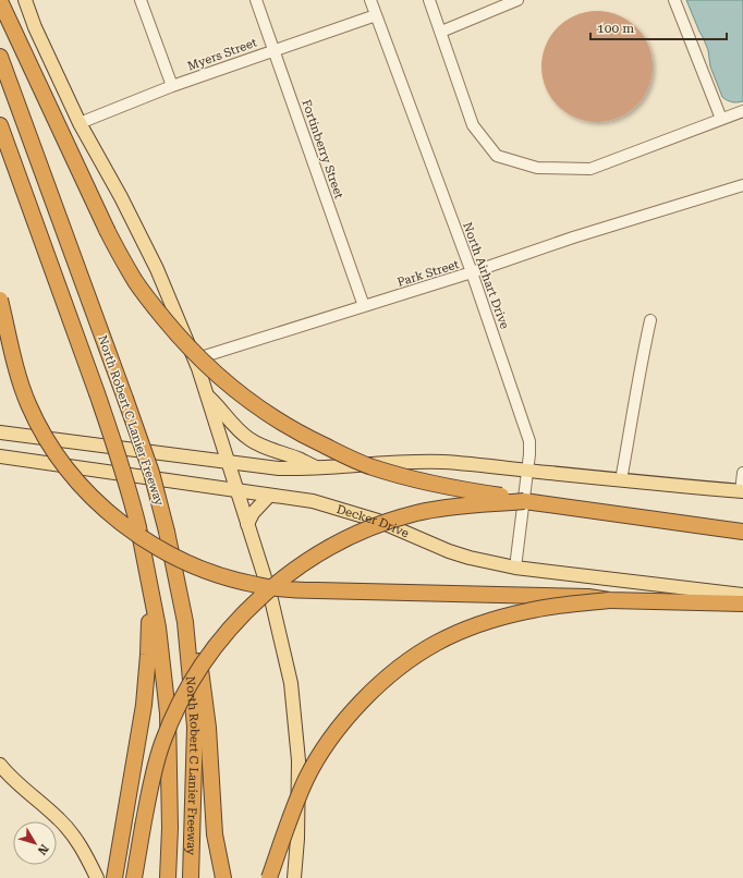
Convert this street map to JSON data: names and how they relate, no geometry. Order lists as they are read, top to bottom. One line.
{"streets":{"highway":["North Robert C Lanier Freeway"],"main road":["Decker Drive"],"street":["Myers Street","Fortinberry Street","Park Street","North Airhart Drive"]},"crossings":[["Myers Street","Fortinberry Street"],["Myers Street","North Airhart Drive"],["Fortinberry Street","Park Street"],["Park Street","North Airhart Drive"],["North Airhart Drive","Decker Drive"]],"scale_bar":"100 m","north":"bottom right"}
